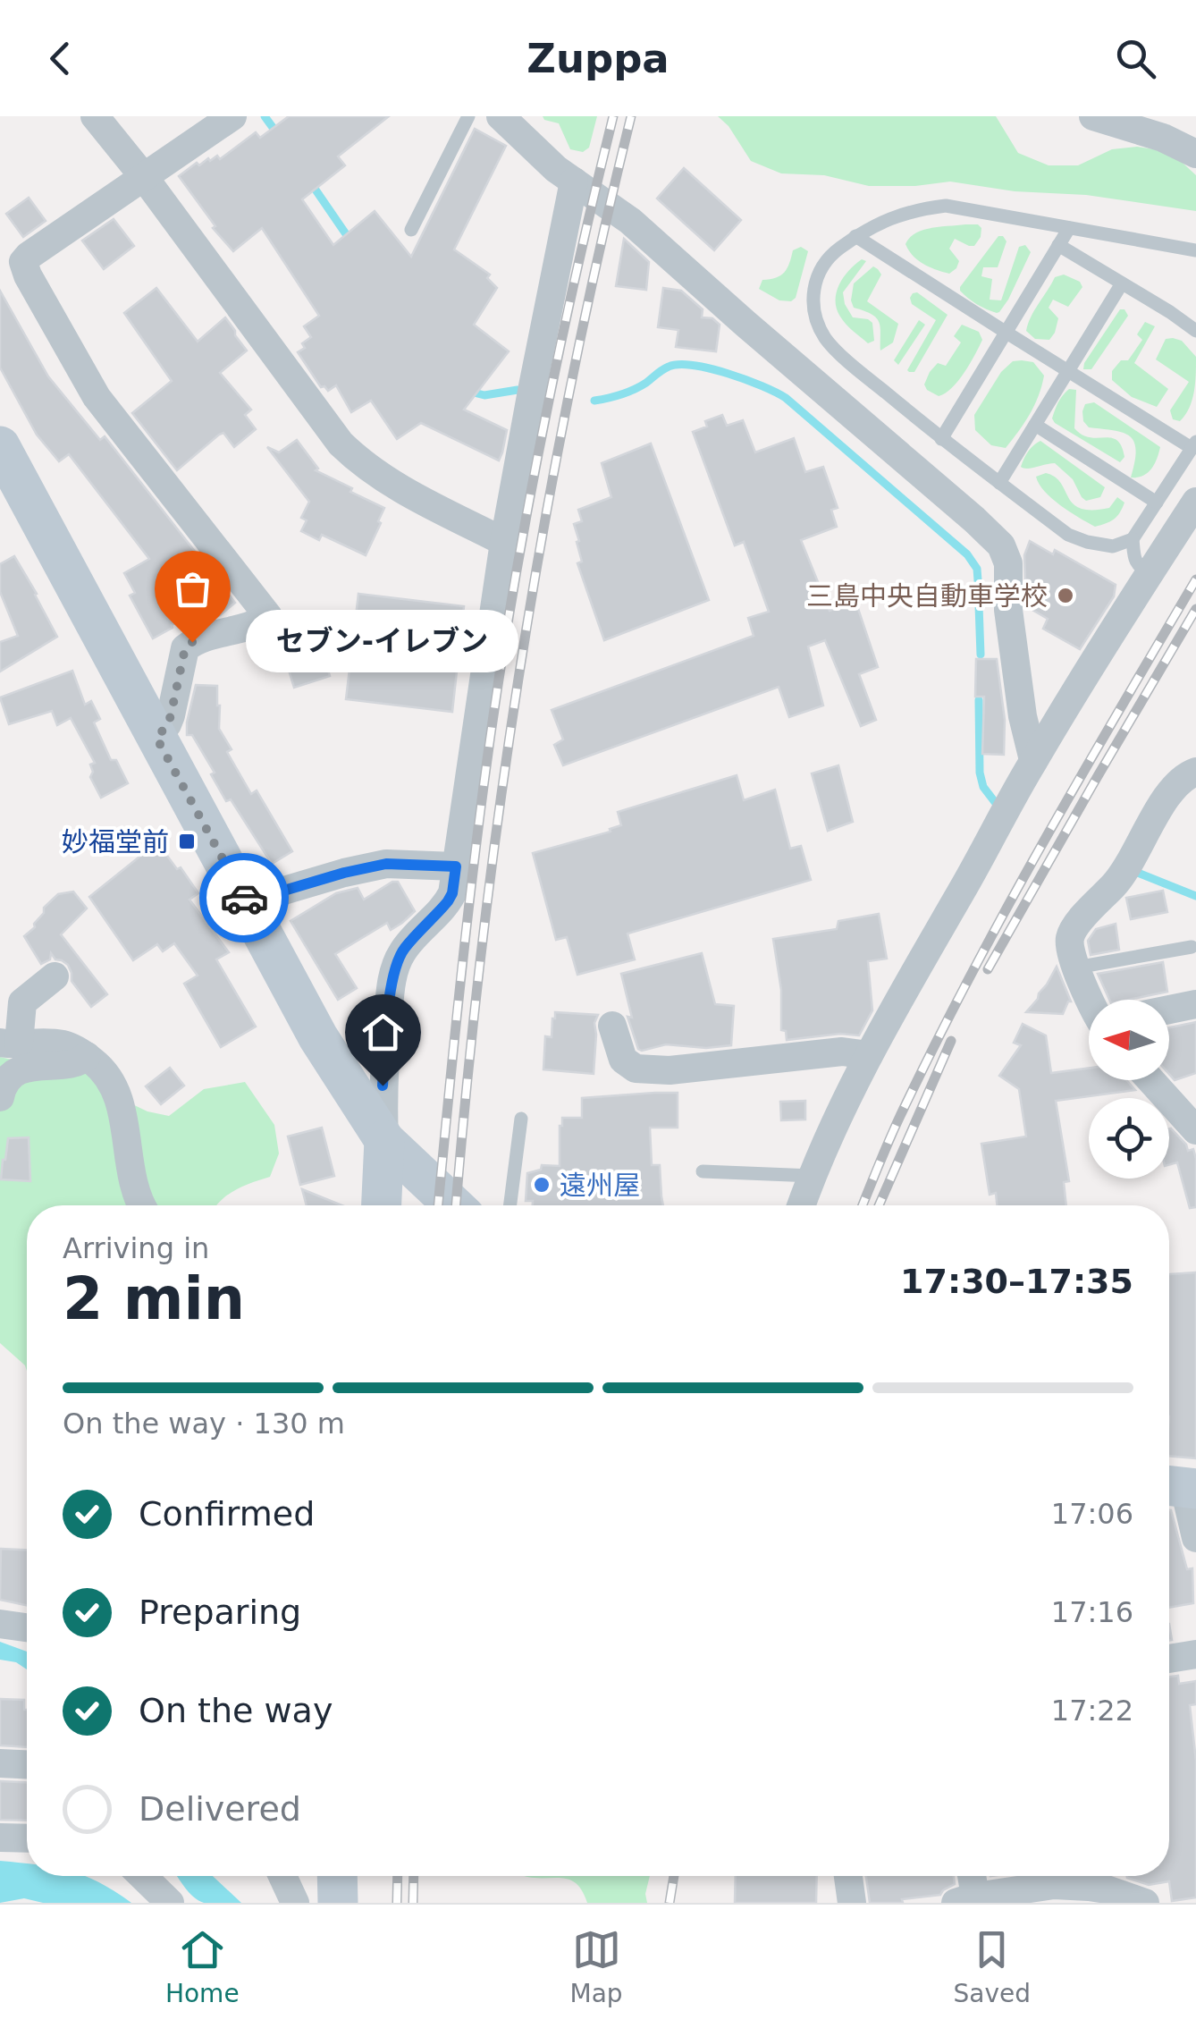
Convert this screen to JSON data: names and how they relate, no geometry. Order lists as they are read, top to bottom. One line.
{"places":{"other":["三島中央自動車学校","セブン-イレブン","遠州屋"],"transit":["妙福堂前"]},"north":"left","page":{"header":"Zuppa","bubble":"セブン-イレブン","heading":["2 min","Arriving in","17:30–17:35"],"bar":"On the way · 130 m","list":[["Confirmed","17:06"],["Preparing","17:16"],["On the way","17:22"],"Delivered"],"tabs":["Home","Map","Saved"]}}
